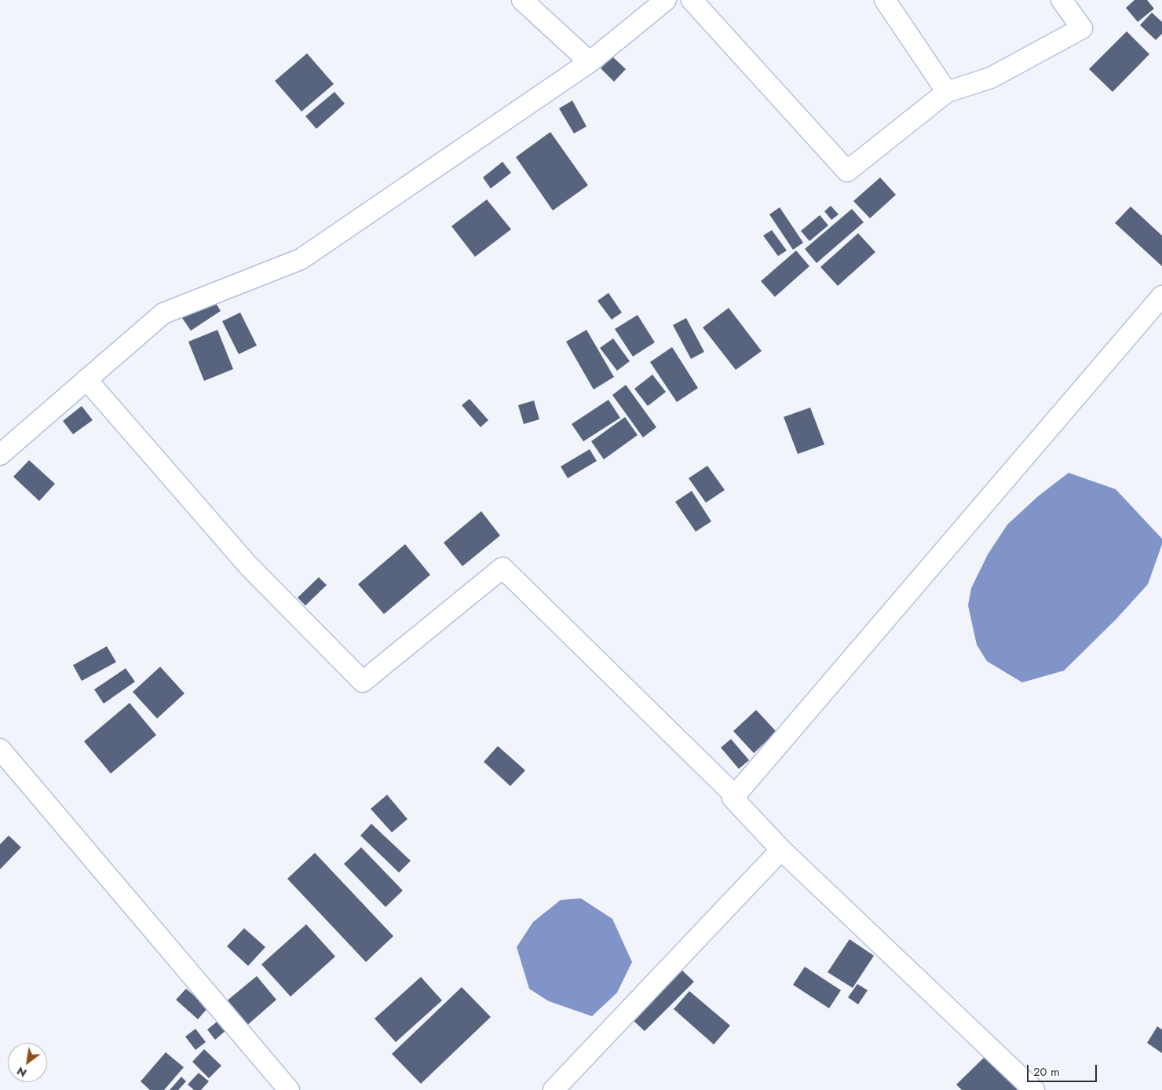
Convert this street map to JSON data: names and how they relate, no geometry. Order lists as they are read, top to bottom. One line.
{"scale_bar":"20 m","north":"bottom left"}
